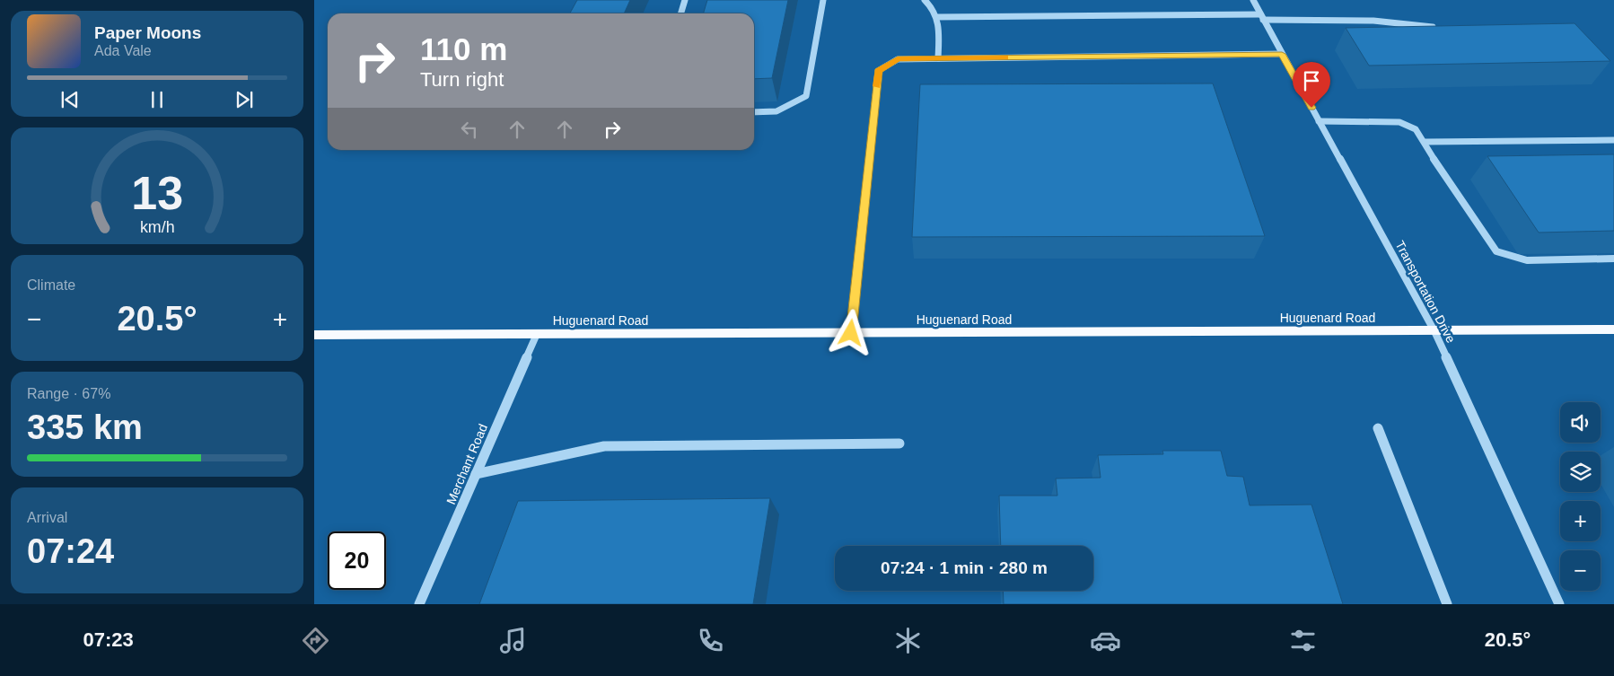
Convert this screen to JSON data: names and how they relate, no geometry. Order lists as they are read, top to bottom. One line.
{"streets":{"main road":["Huguenard Road"],"street":["Transportation Drive","Merchant Road"]},"crossings":[["Transportation Drive","Huguenard Road"],["Huguenard Road","Merchant Road"]],"page":{"turn":["110 m","Turn right"],"song":["Paper Moons","Ada Vale"],"tile":["Climate",["Range · 67%","335 km"],["Arrival","07:24"]],"heat":["−","20.5°","+"],"map_buttons":["+","−"],"limit":"20","trip":"07:24 · 1 min · 280 m","tabs":["07:23","20.5°"],"gauge":["13","km/h"]}}
